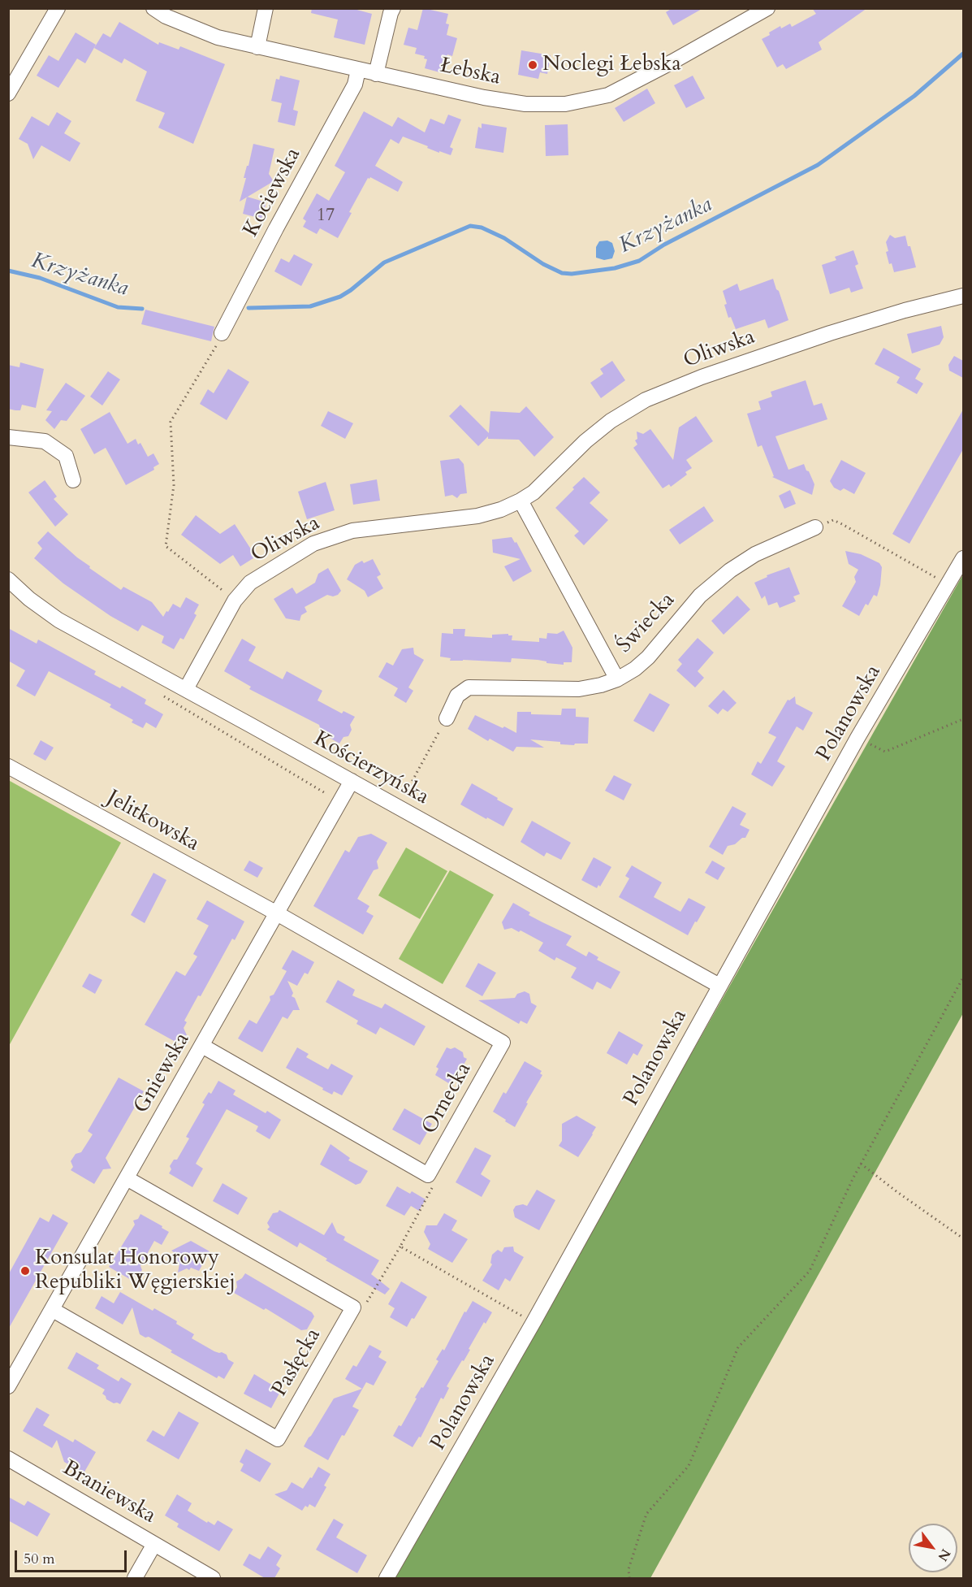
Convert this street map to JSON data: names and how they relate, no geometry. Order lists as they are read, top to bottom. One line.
{"streets":{"street":["Łebska","Kociewska","Oliwska","Świecka","Polanowska","Kościerzyńska","Jelitkowska","Gniewska","Ornecka","Pasłęcka","Braniewska"]},"crossings":[["Łebska","Kociewska"],["Oliwska","Kościerzyńska"],["Polanowska","Kościerzyńska"],["Kościerzyńska","Gniewska"],["Jelitkowska","Gniewska"],["Jelitkowska","Ornecka"],["Gniewska","Ornecka"],["Gniewska","Pasłęcka"]],"water":["Krzyżanka"],"places":["Noclegi Łebska","Konsulat Honorowy Republiki Węgierskiej"],"house_numbers":["17"],"scale_bar":"50 m","north":"bottom right"}
